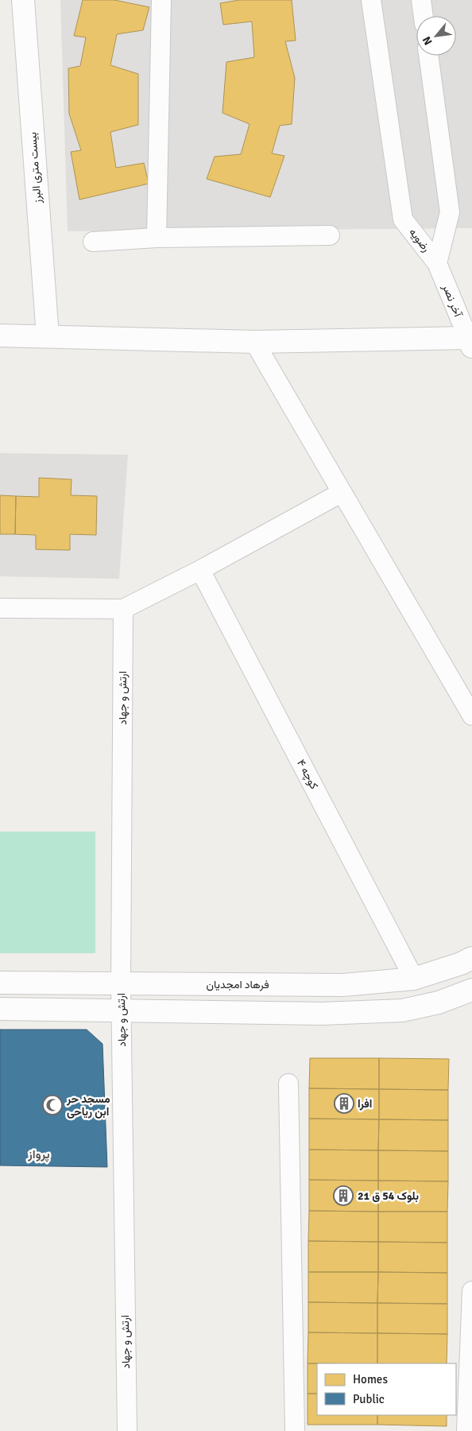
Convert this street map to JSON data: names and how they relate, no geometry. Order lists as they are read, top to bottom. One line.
{"streets":{"street":["بیست متری البرز","رضویه","آخر نصر","ارتش و جهاد","کوچه ۴","فرهاد امجدیان"]},"crossings":[["رضویه","آخر نصر"],["ارتش و جهاد","فرهاد امجدیان"],["کوچه ۴","فرهاد امجدیان"]],"districts":["پرواز"],"places":{"building":["افرا","بلوک 54 ق 21"],"mosque":["مسجد حر ابن ریاحی"]},"legend":["Homes","Public"],"north":"bottom left"}
